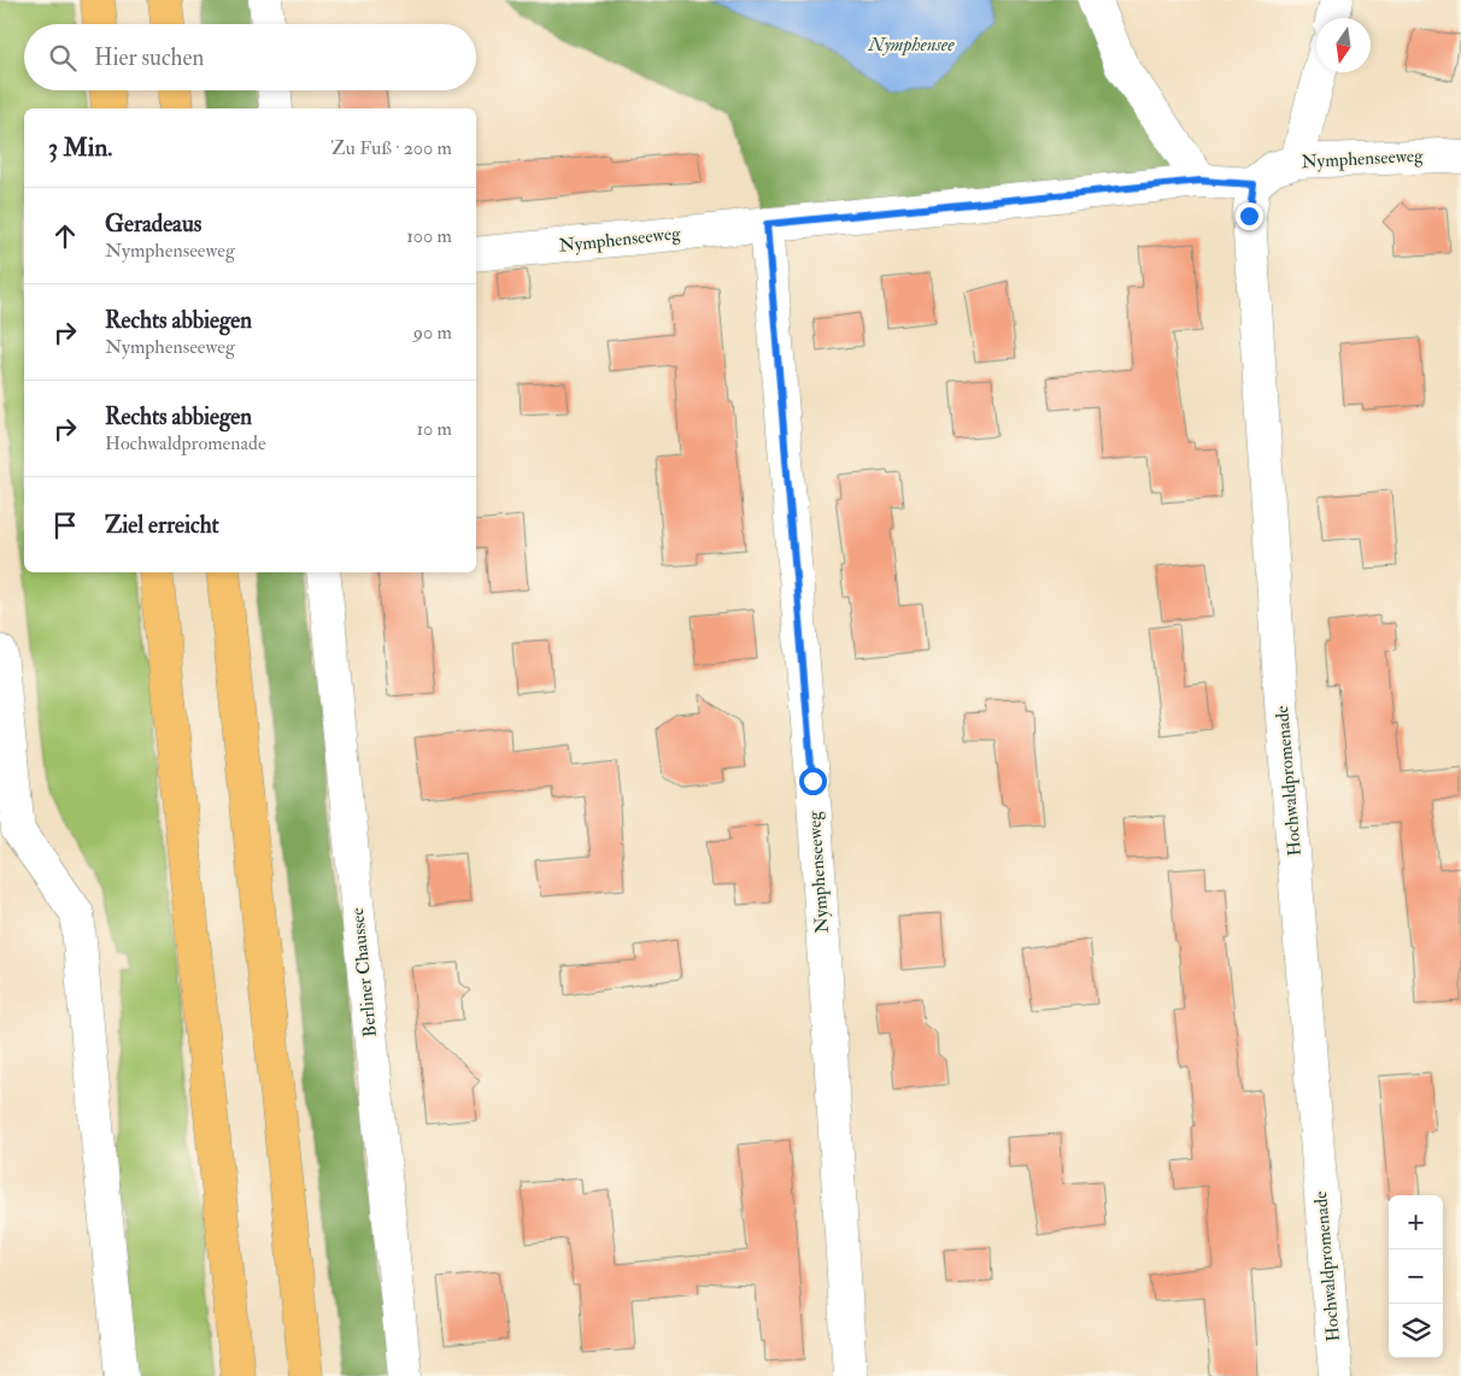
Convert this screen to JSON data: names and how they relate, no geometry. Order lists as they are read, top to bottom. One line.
{"streets":{"street":["Nymphenseeweg","Hochwaldpromenade","Berliner Chaussee"]},"crossings":[["Nymphenseeweg","Hochwaldpromenade"]],"water":["Nymphensee"],"north":"bottom","page":{"search":"Hier suchen","heading":["3 Min.","Zu Fuß · 200 m"],"list":[["Geradeaus","Nymphenseeweg","100 m"],["Rechts abbiegen","Nymphenseeweg","90 m"],["Rechts abbiegen","Hochwaldpromenade","10 m"],"Ziel erreicht"],"map_buttons":["+","−"]}}
